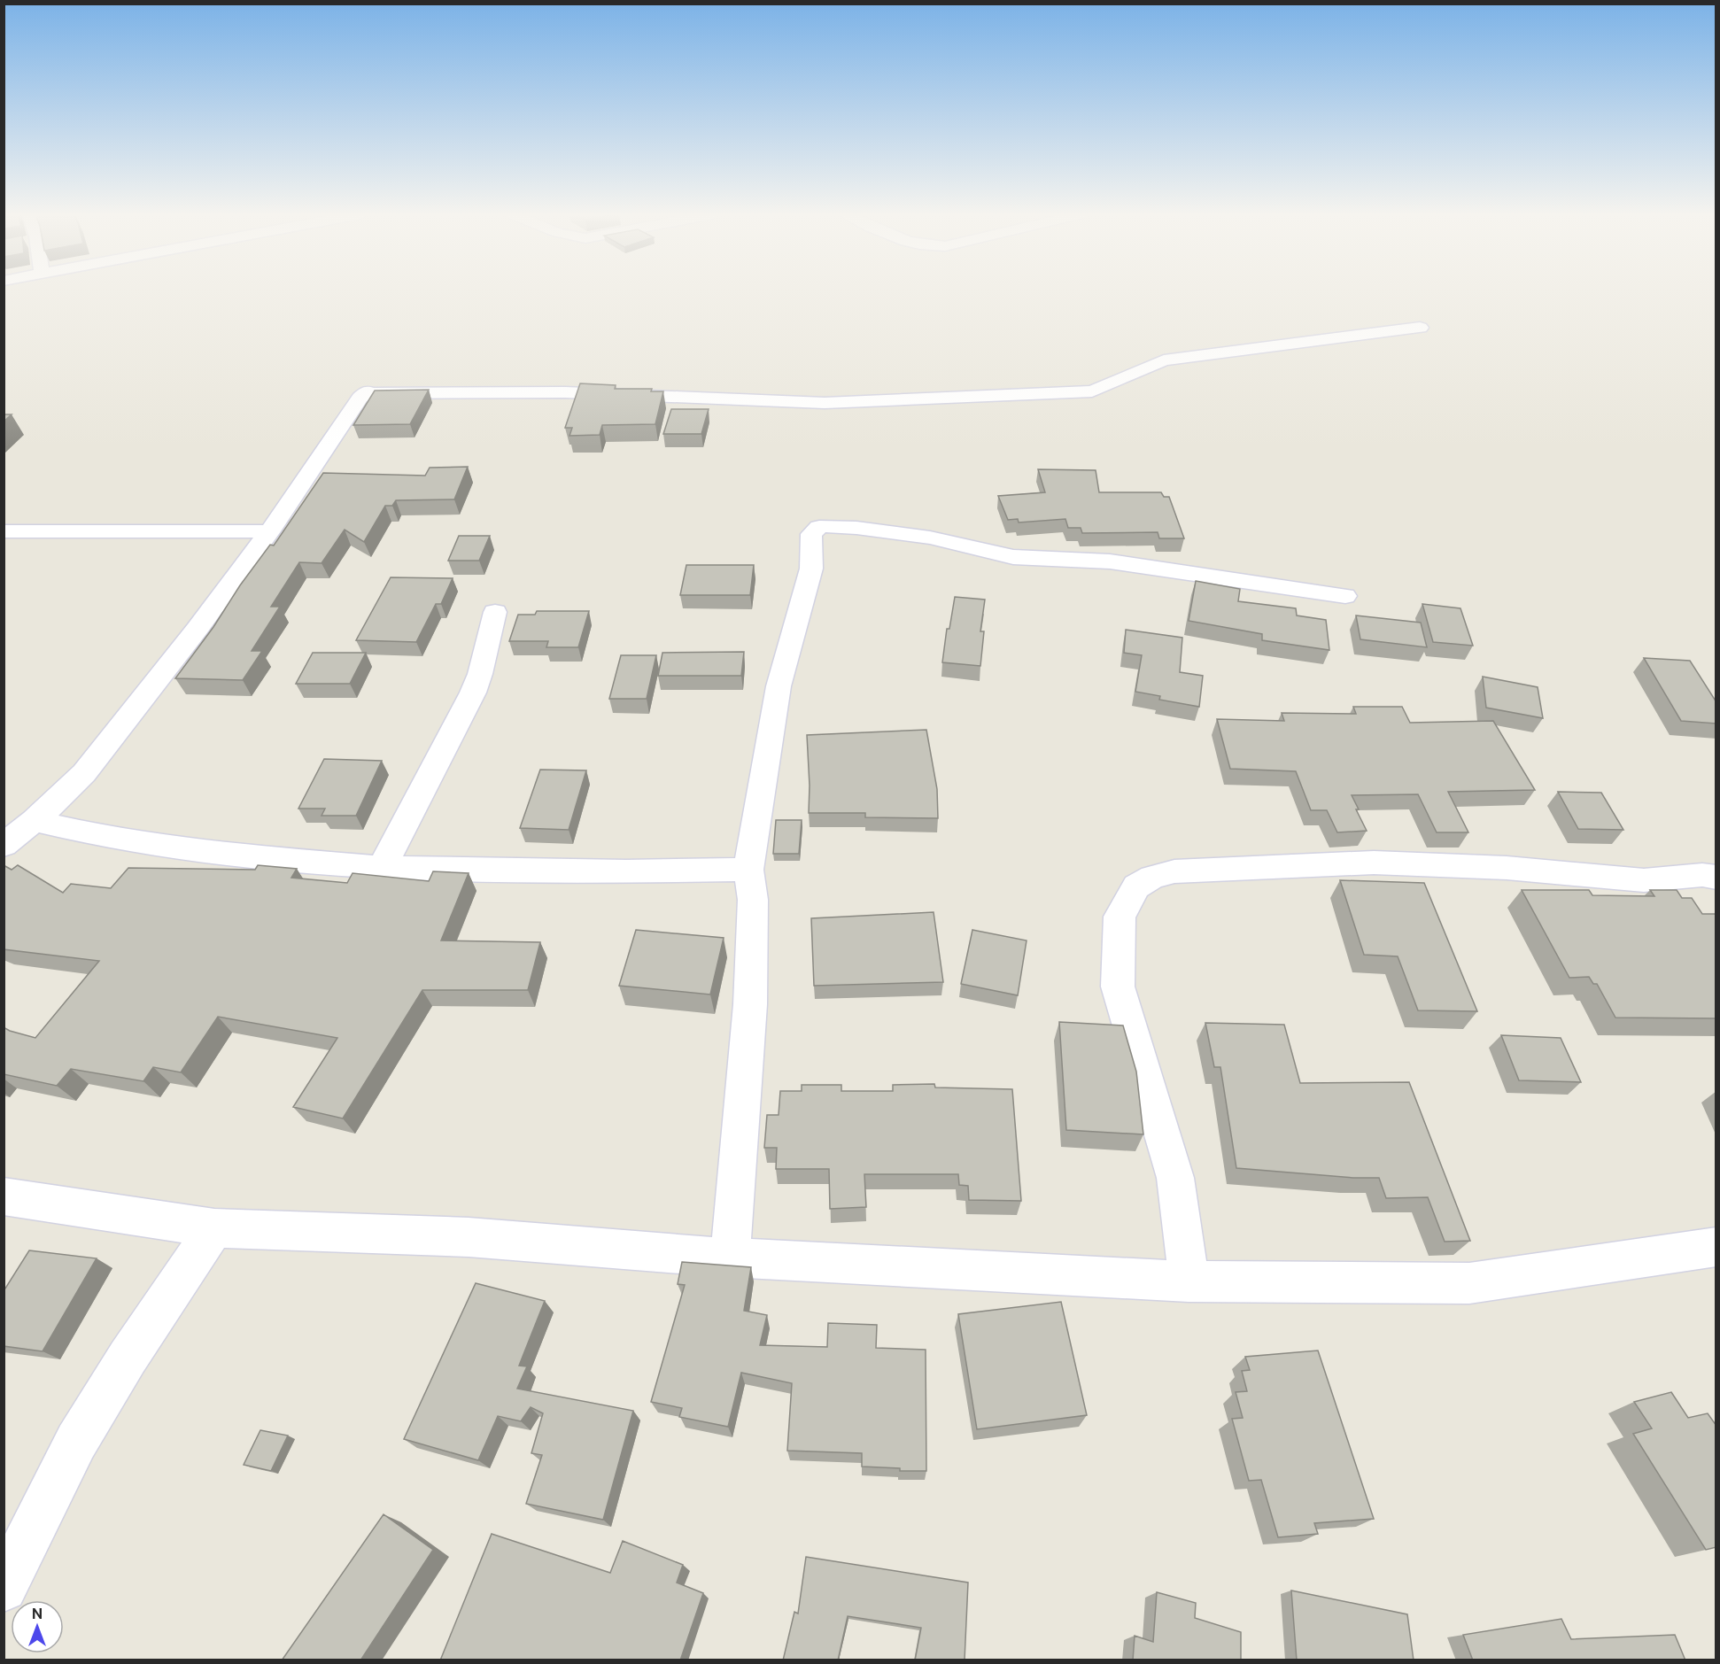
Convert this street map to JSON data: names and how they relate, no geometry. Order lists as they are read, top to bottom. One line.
{"north":"top"}
